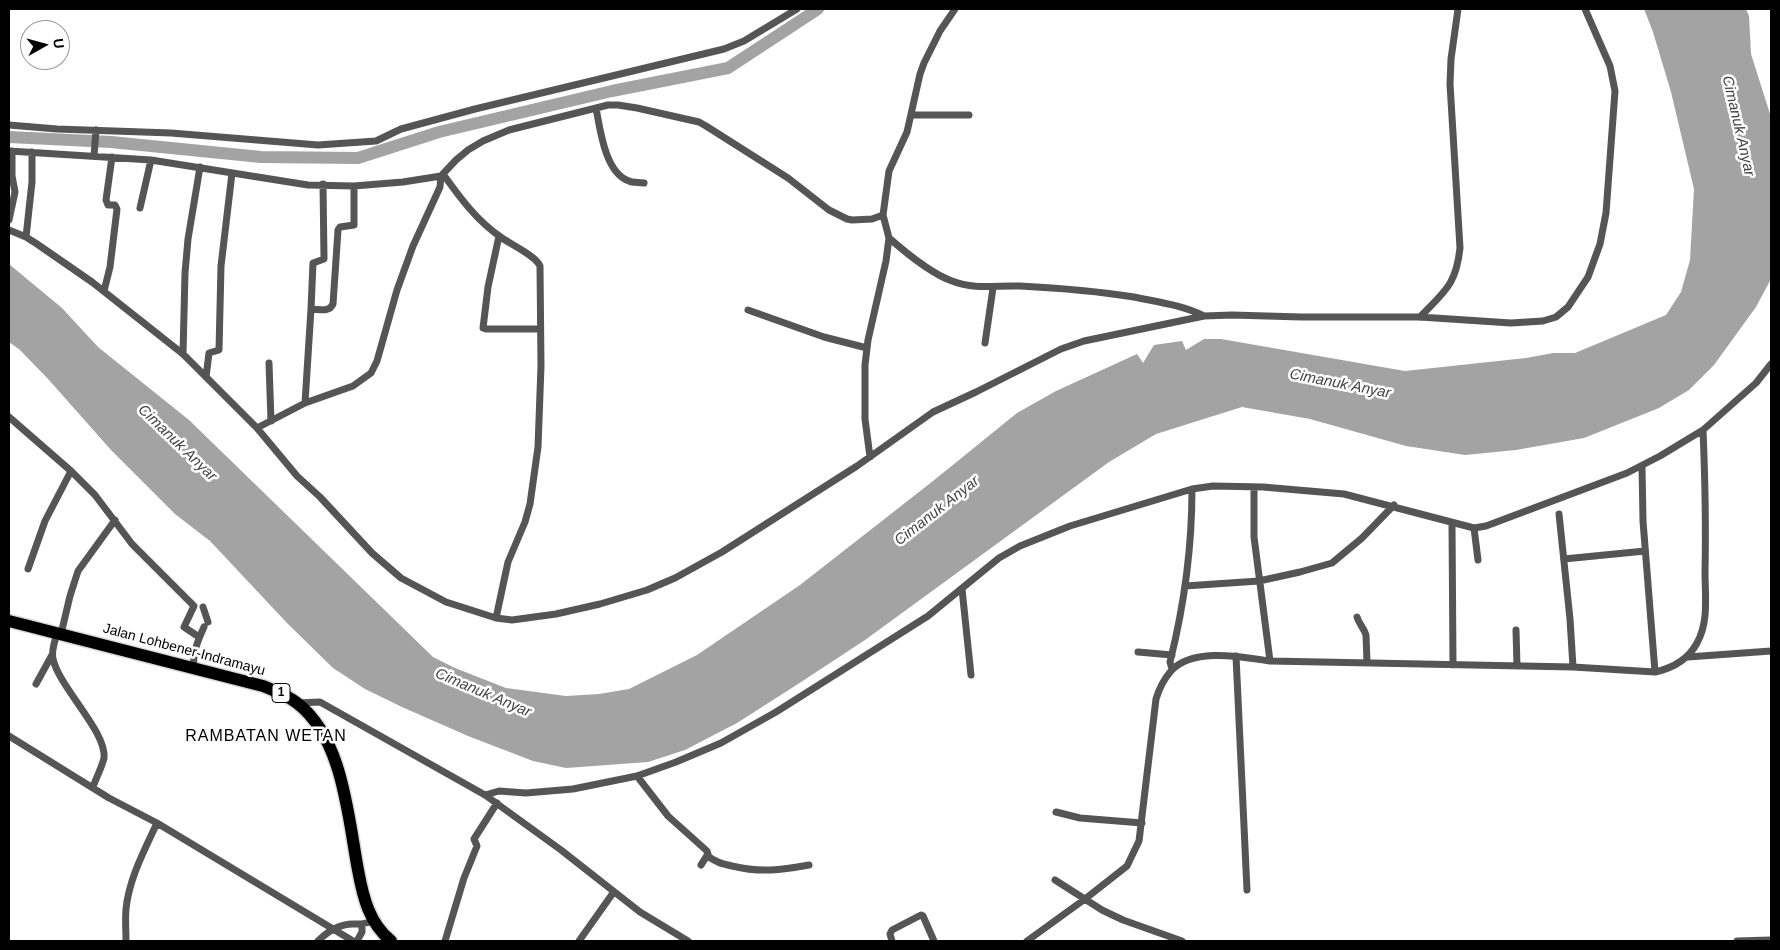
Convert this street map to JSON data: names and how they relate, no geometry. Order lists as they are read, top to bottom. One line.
{"streets":{"highway":["Jalan Lohbener-Indramayu","1"]},"districts":["RAMBATAN WETAN"],"water":["Cimanuk Anyar"],"north":"right"}
